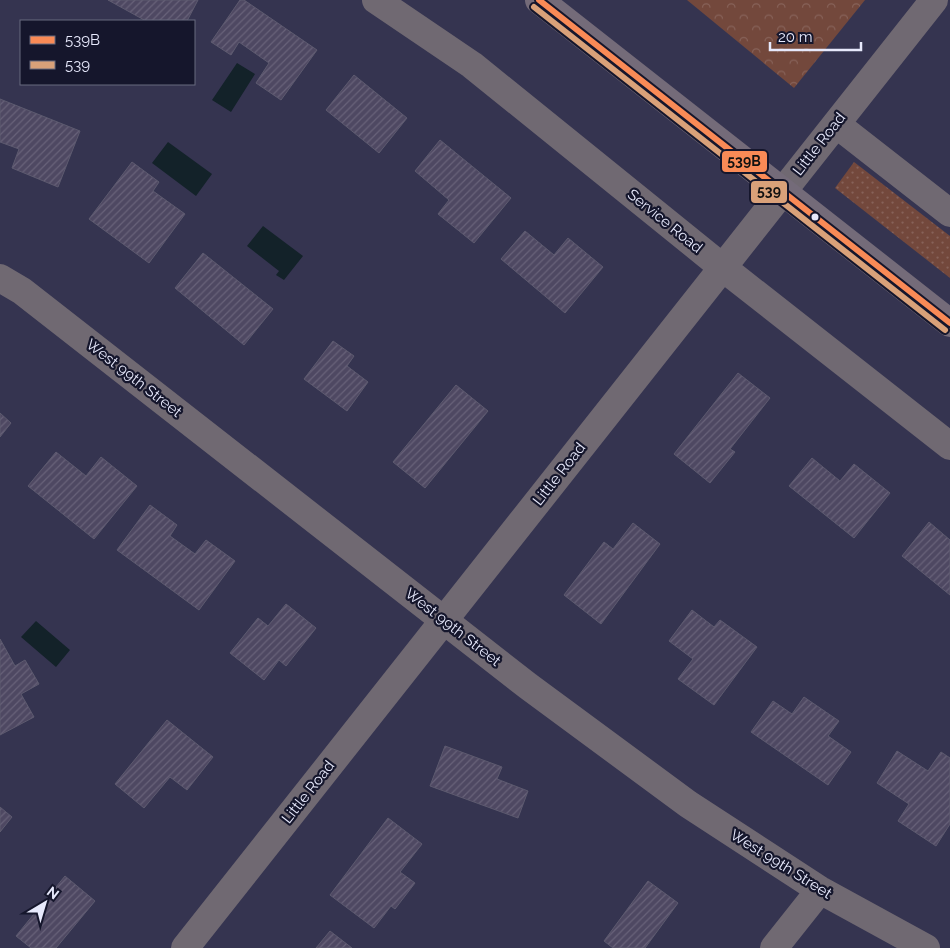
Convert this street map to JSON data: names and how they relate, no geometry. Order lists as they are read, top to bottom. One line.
{"streets":{"street":["Little Road","Service Road","West 99th Street"]},"crossings":[["Little Road","Service Road"],["Little Road","West 99th Street"]],"lines":["transit line 539B","transit line 539"],"legend":["539B","539"],"scale_bar":"20 m","north":"top right"}
